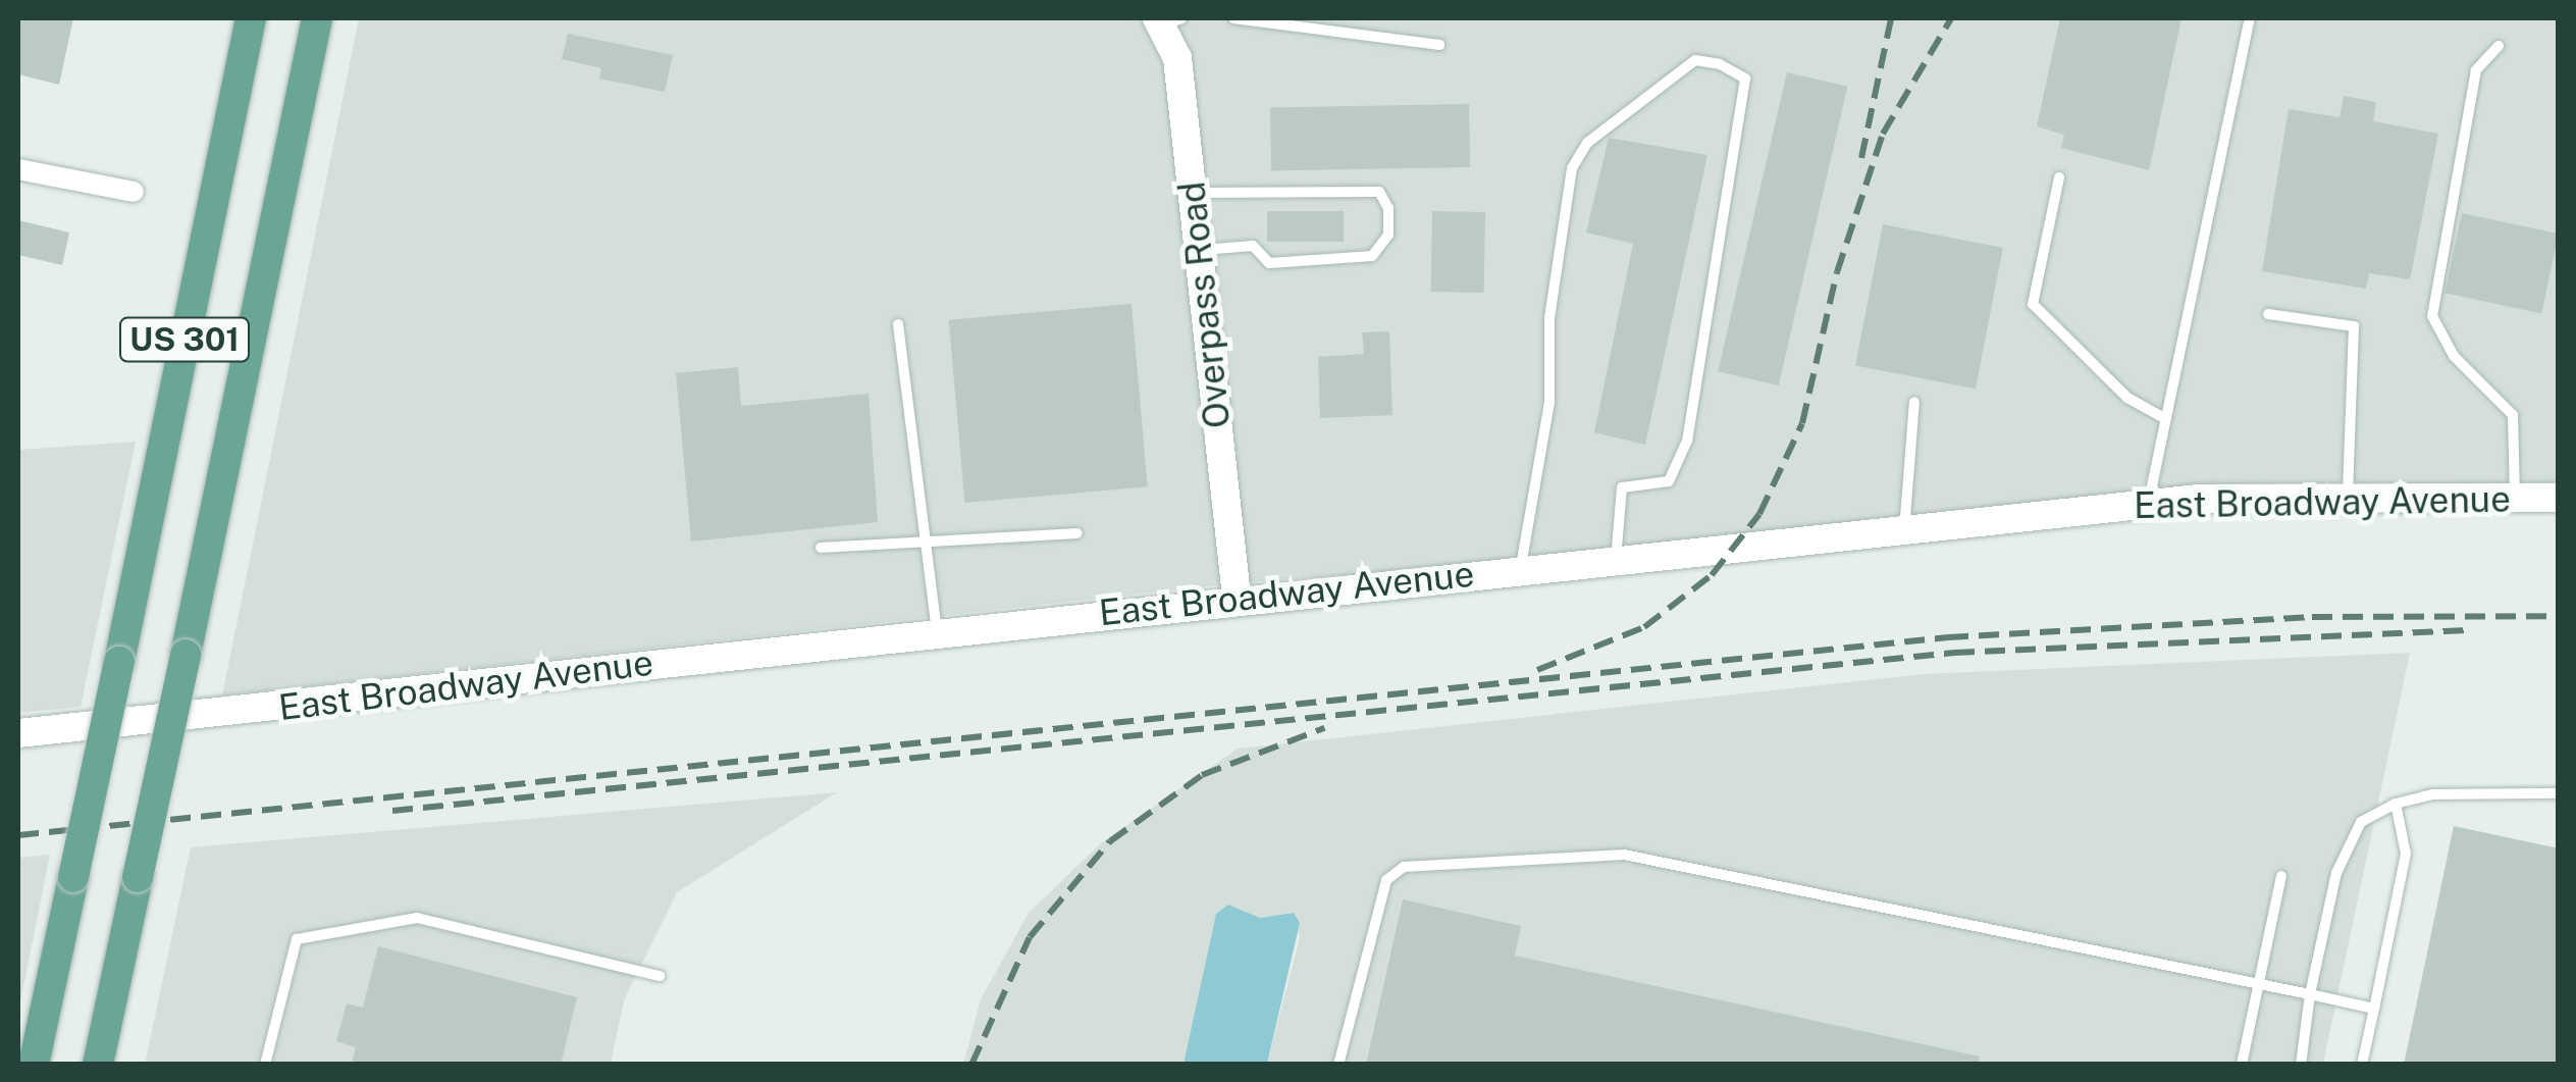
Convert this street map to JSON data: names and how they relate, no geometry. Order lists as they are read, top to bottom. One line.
{"streets":{"main road":["Overpass Road","US 301","East Broadway Avenue"]},"crossings":[["Overpass Road","East Broadway Avenue"]]}
